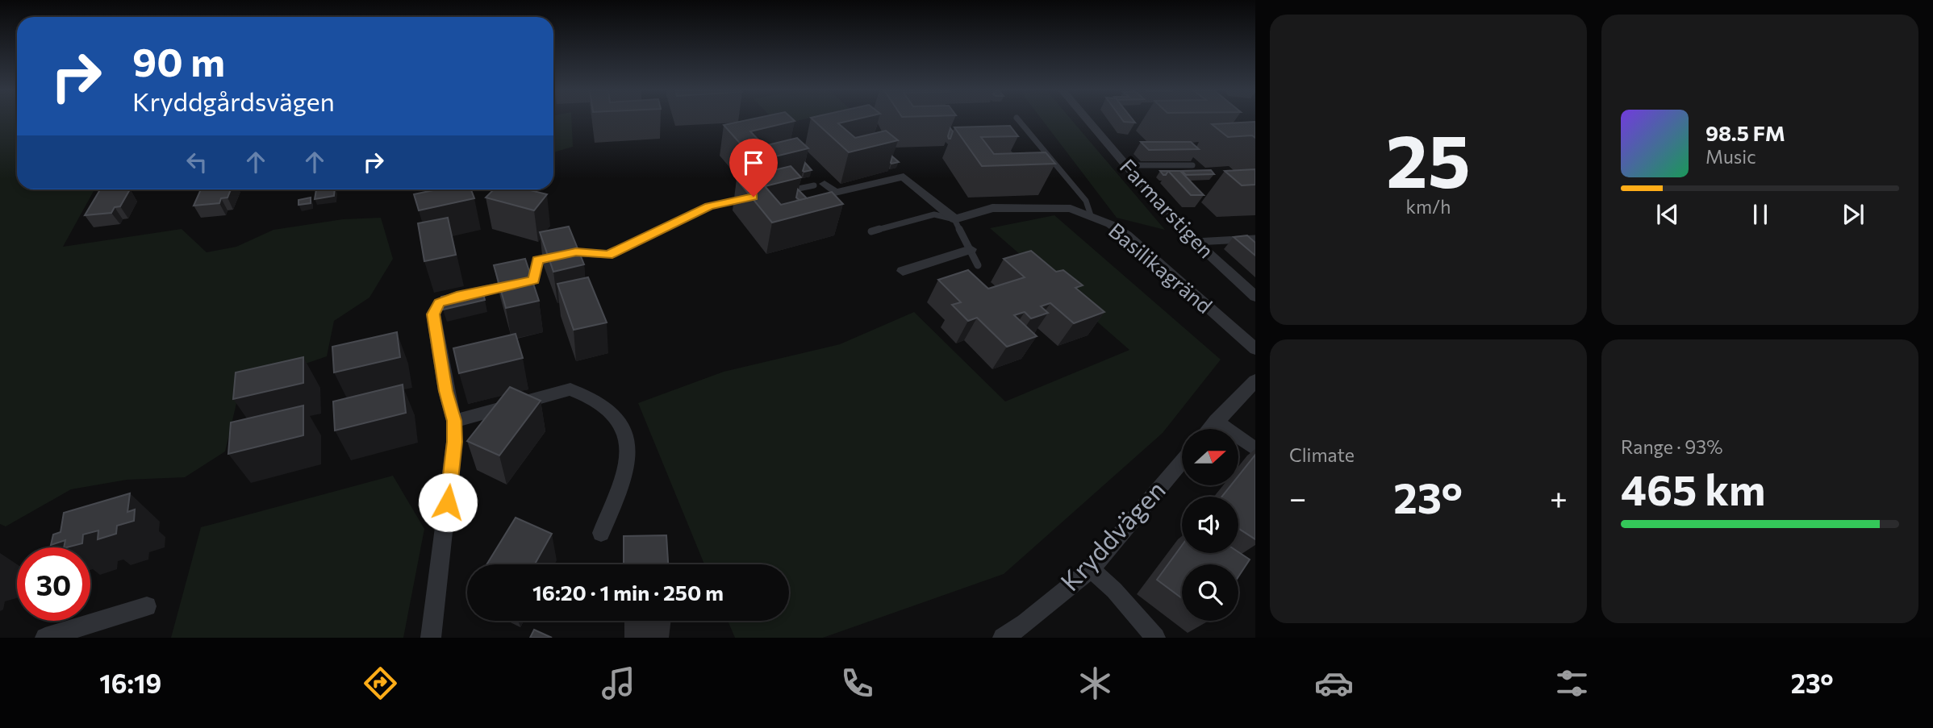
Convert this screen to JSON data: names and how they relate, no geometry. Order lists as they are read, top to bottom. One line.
{"streets":{"street":["Farmarstigen","Basilikagränd","Kryddvägen"]},"north":"right","page":{"tile":[["25","km/h"],"Climate",["Range · 93%","465 km"]],"turn":["90 m","Kryddgårdsvägen"],"song":["98.5 FM","Music"],"heat":["−","23°","+"],"limit":"30","trip":"16:20 · 1 min · 250 m","tabs":["16:19","23°"]}}
